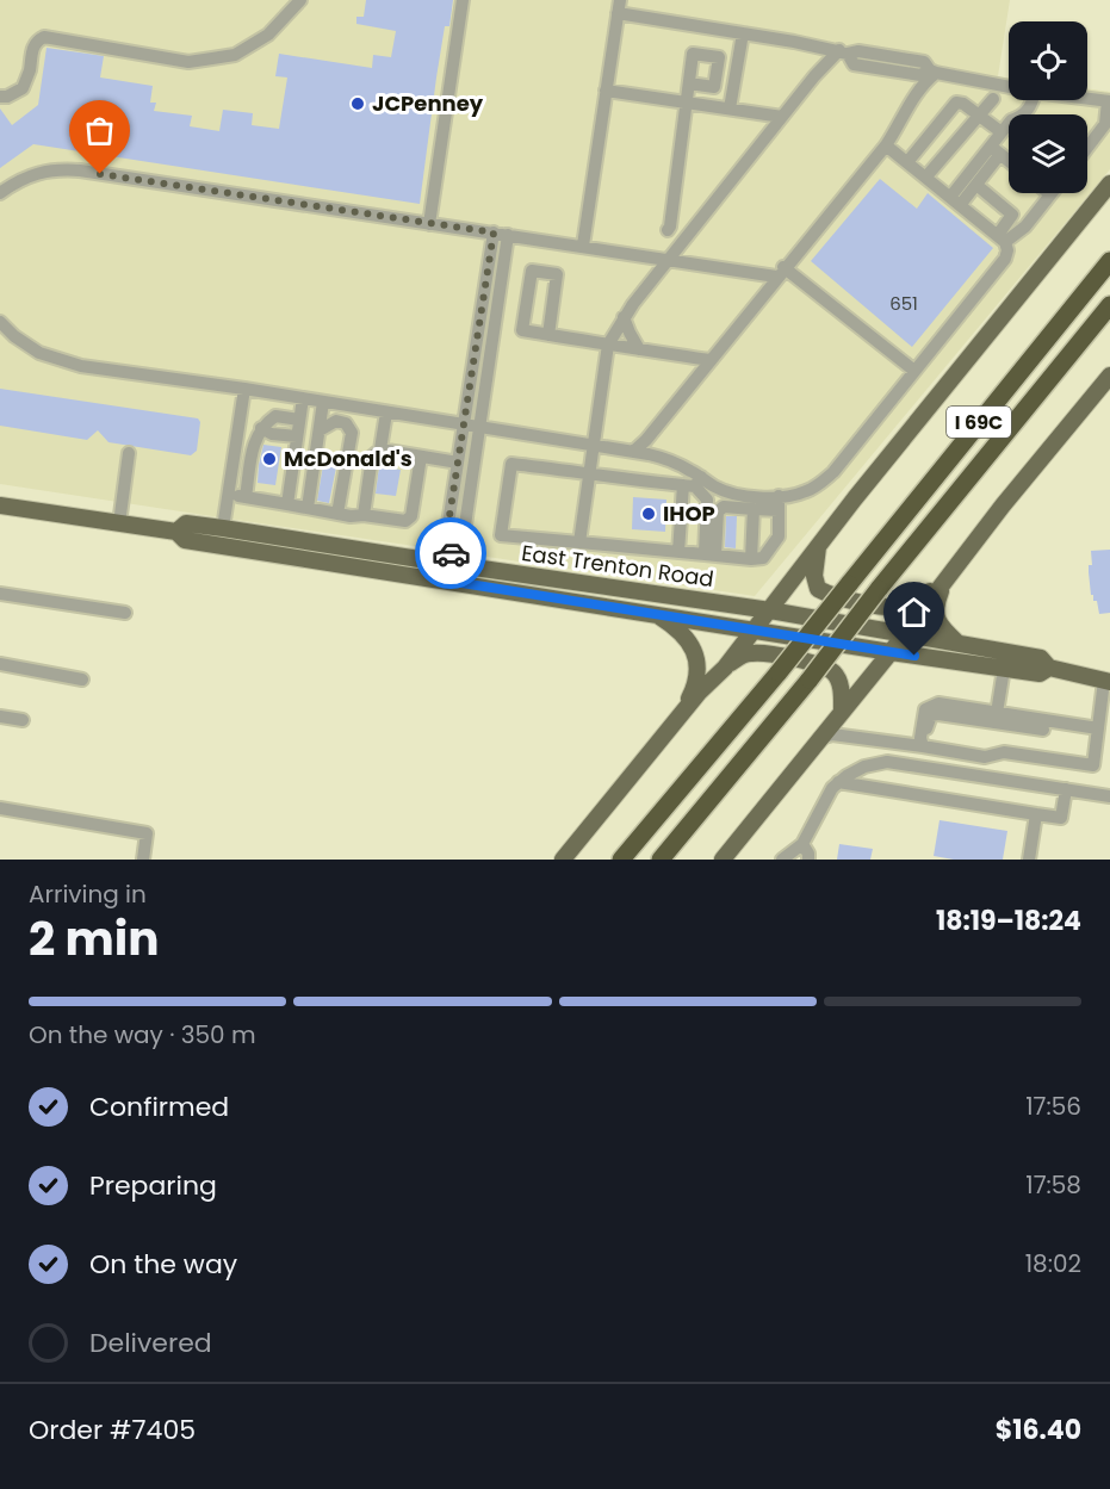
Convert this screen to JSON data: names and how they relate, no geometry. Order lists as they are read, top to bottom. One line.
{"streets":{"highway":["I 69C"],"main road":["East Trenton Road"]},"places":["JCPenney","McDonald's","IHOP"],"house_numbers":["651"],"page":{"heading":["2 min","Arriving in","18:19–18:24"],"panel":["Order #7405","$16.40"],"bar":"On the way · 350 m","list":[["Confirmed","17:56"],["Preparing","17:58"],["On the way","18:02"],"Delivered"]}}
